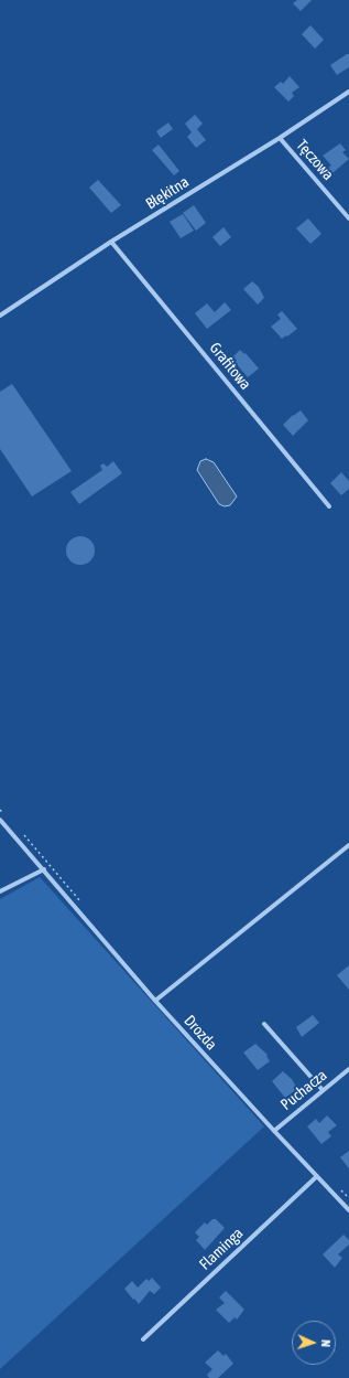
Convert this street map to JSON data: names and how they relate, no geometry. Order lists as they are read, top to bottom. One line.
{"streets":{"street":["Tęczowa","Błękitna","Grafitowa","Drozda","Puchacza","Flaminga"]},"crossings":[["Tęczowa","Błękitna"],["Błękitna","Grafitowa"],["Drozda","Puchacza"],["Drozda","Flaminga"]],"north":"right"}
